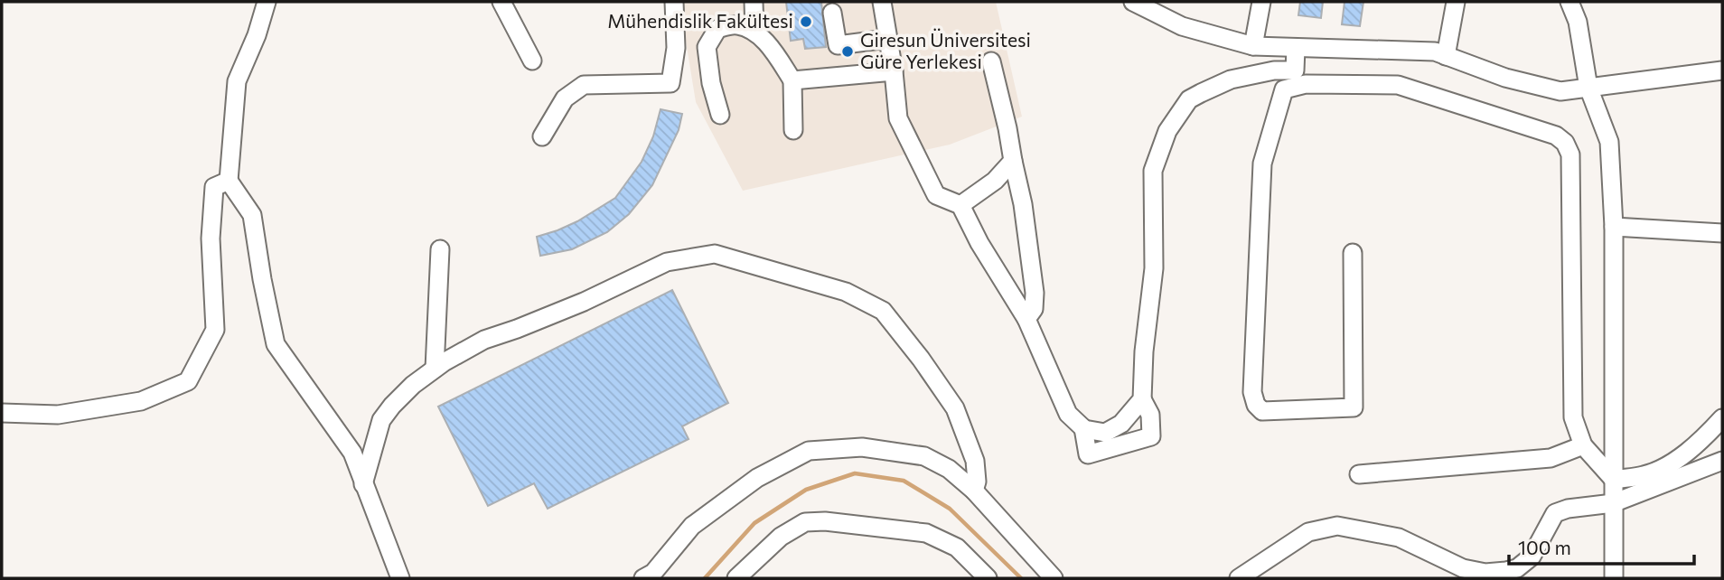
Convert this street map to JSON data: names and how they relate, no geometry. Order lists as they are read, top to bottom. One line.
{"places":["Mühendislik Fakültesi","Giresun Üniversitesi Güre Yerlekesi"],"scale_bar":"100 m"}
